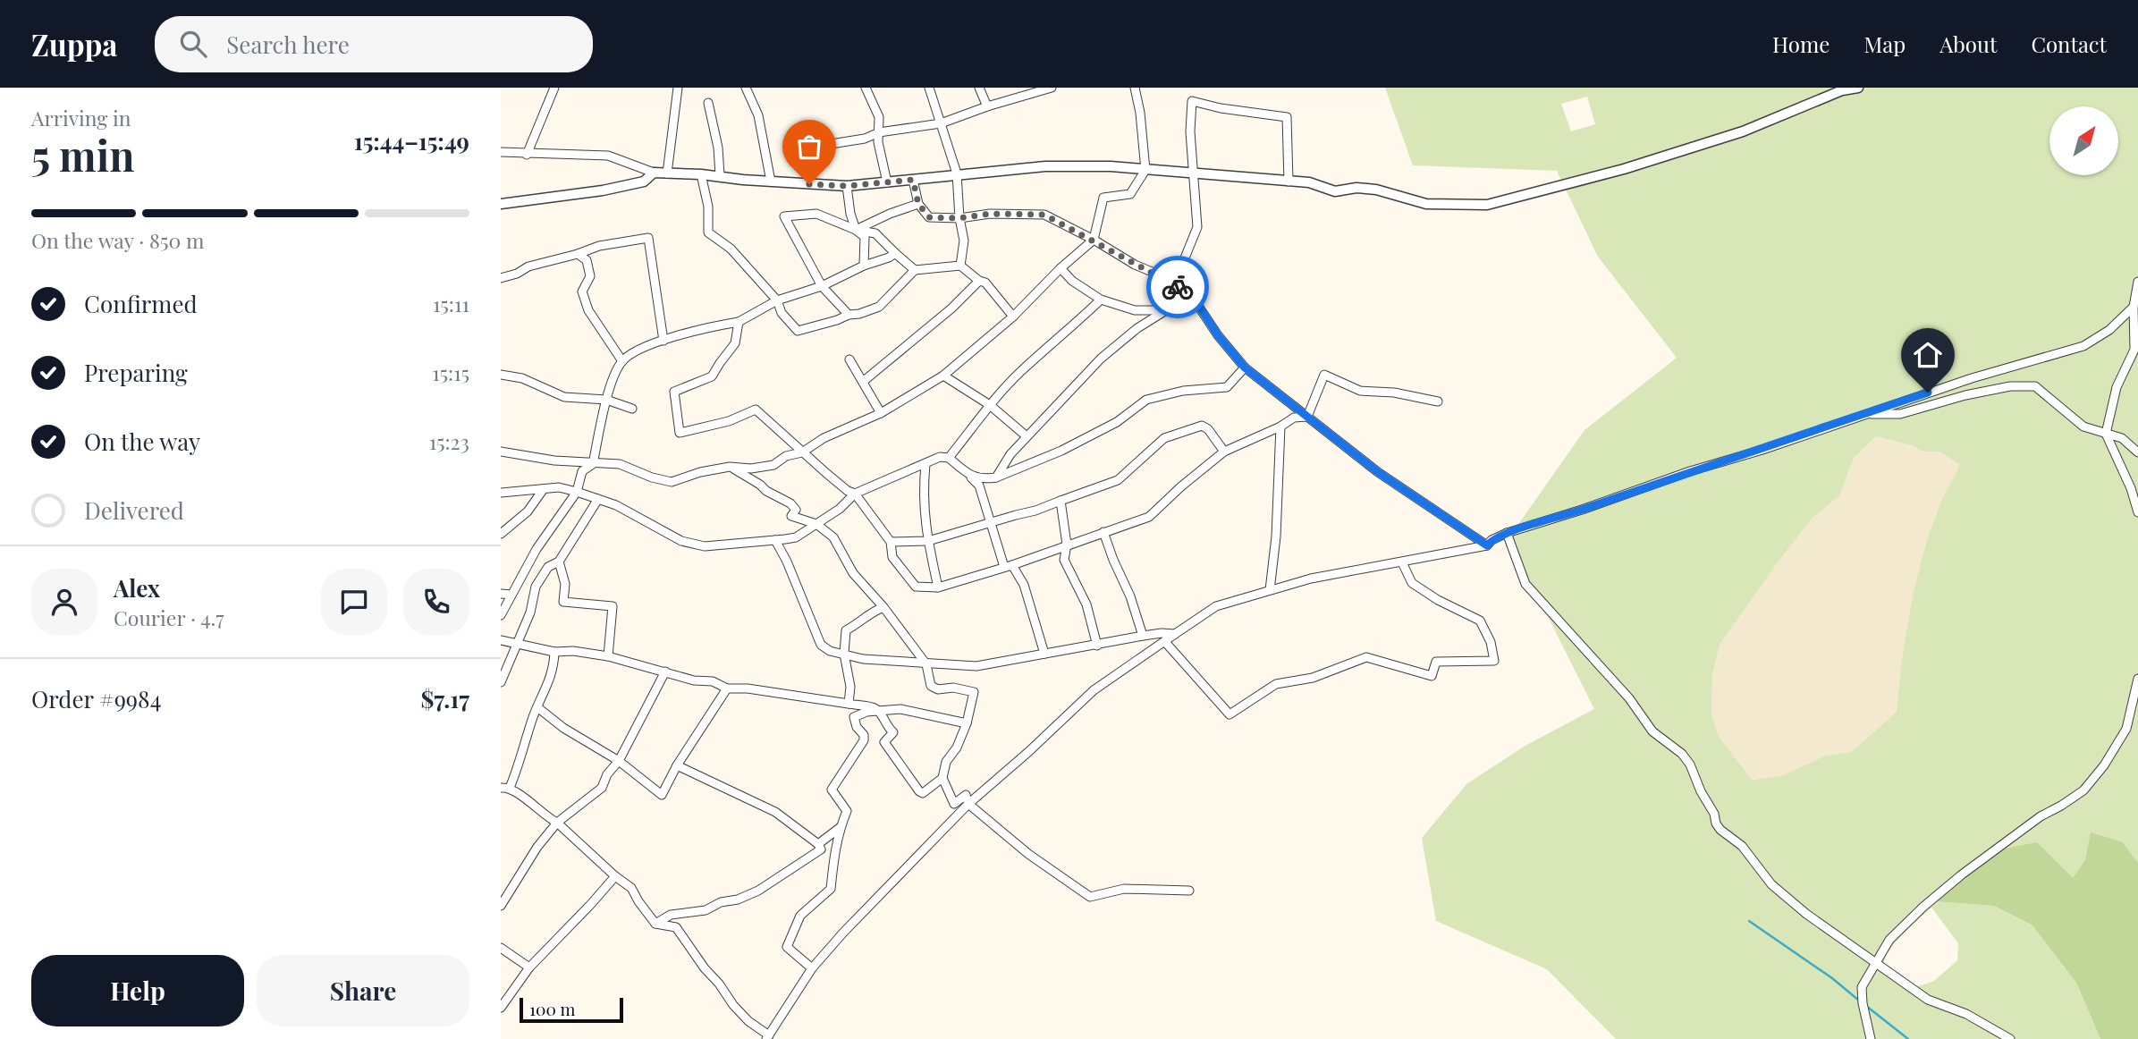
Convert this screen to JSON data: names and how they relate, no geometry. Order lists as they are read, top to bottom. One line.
{"scale_bar":"100 m","north":"top right","page":{"header":"Zuppa","search":"Search here","nav":["Home","Map","About","Contact"],"heading":["5 min","Arriving in","15:44–15:49"],"panel":["Alex","Courier · 4.7","Order #9984","$7.17"],"bar":"On the way · 850 m","list":[["Confirmed","15:11"],["Preparing","15:15"],["On the way","15:23"],"Delivered"],"buttons":["Help","Share"],"scale":"100 m"}}
